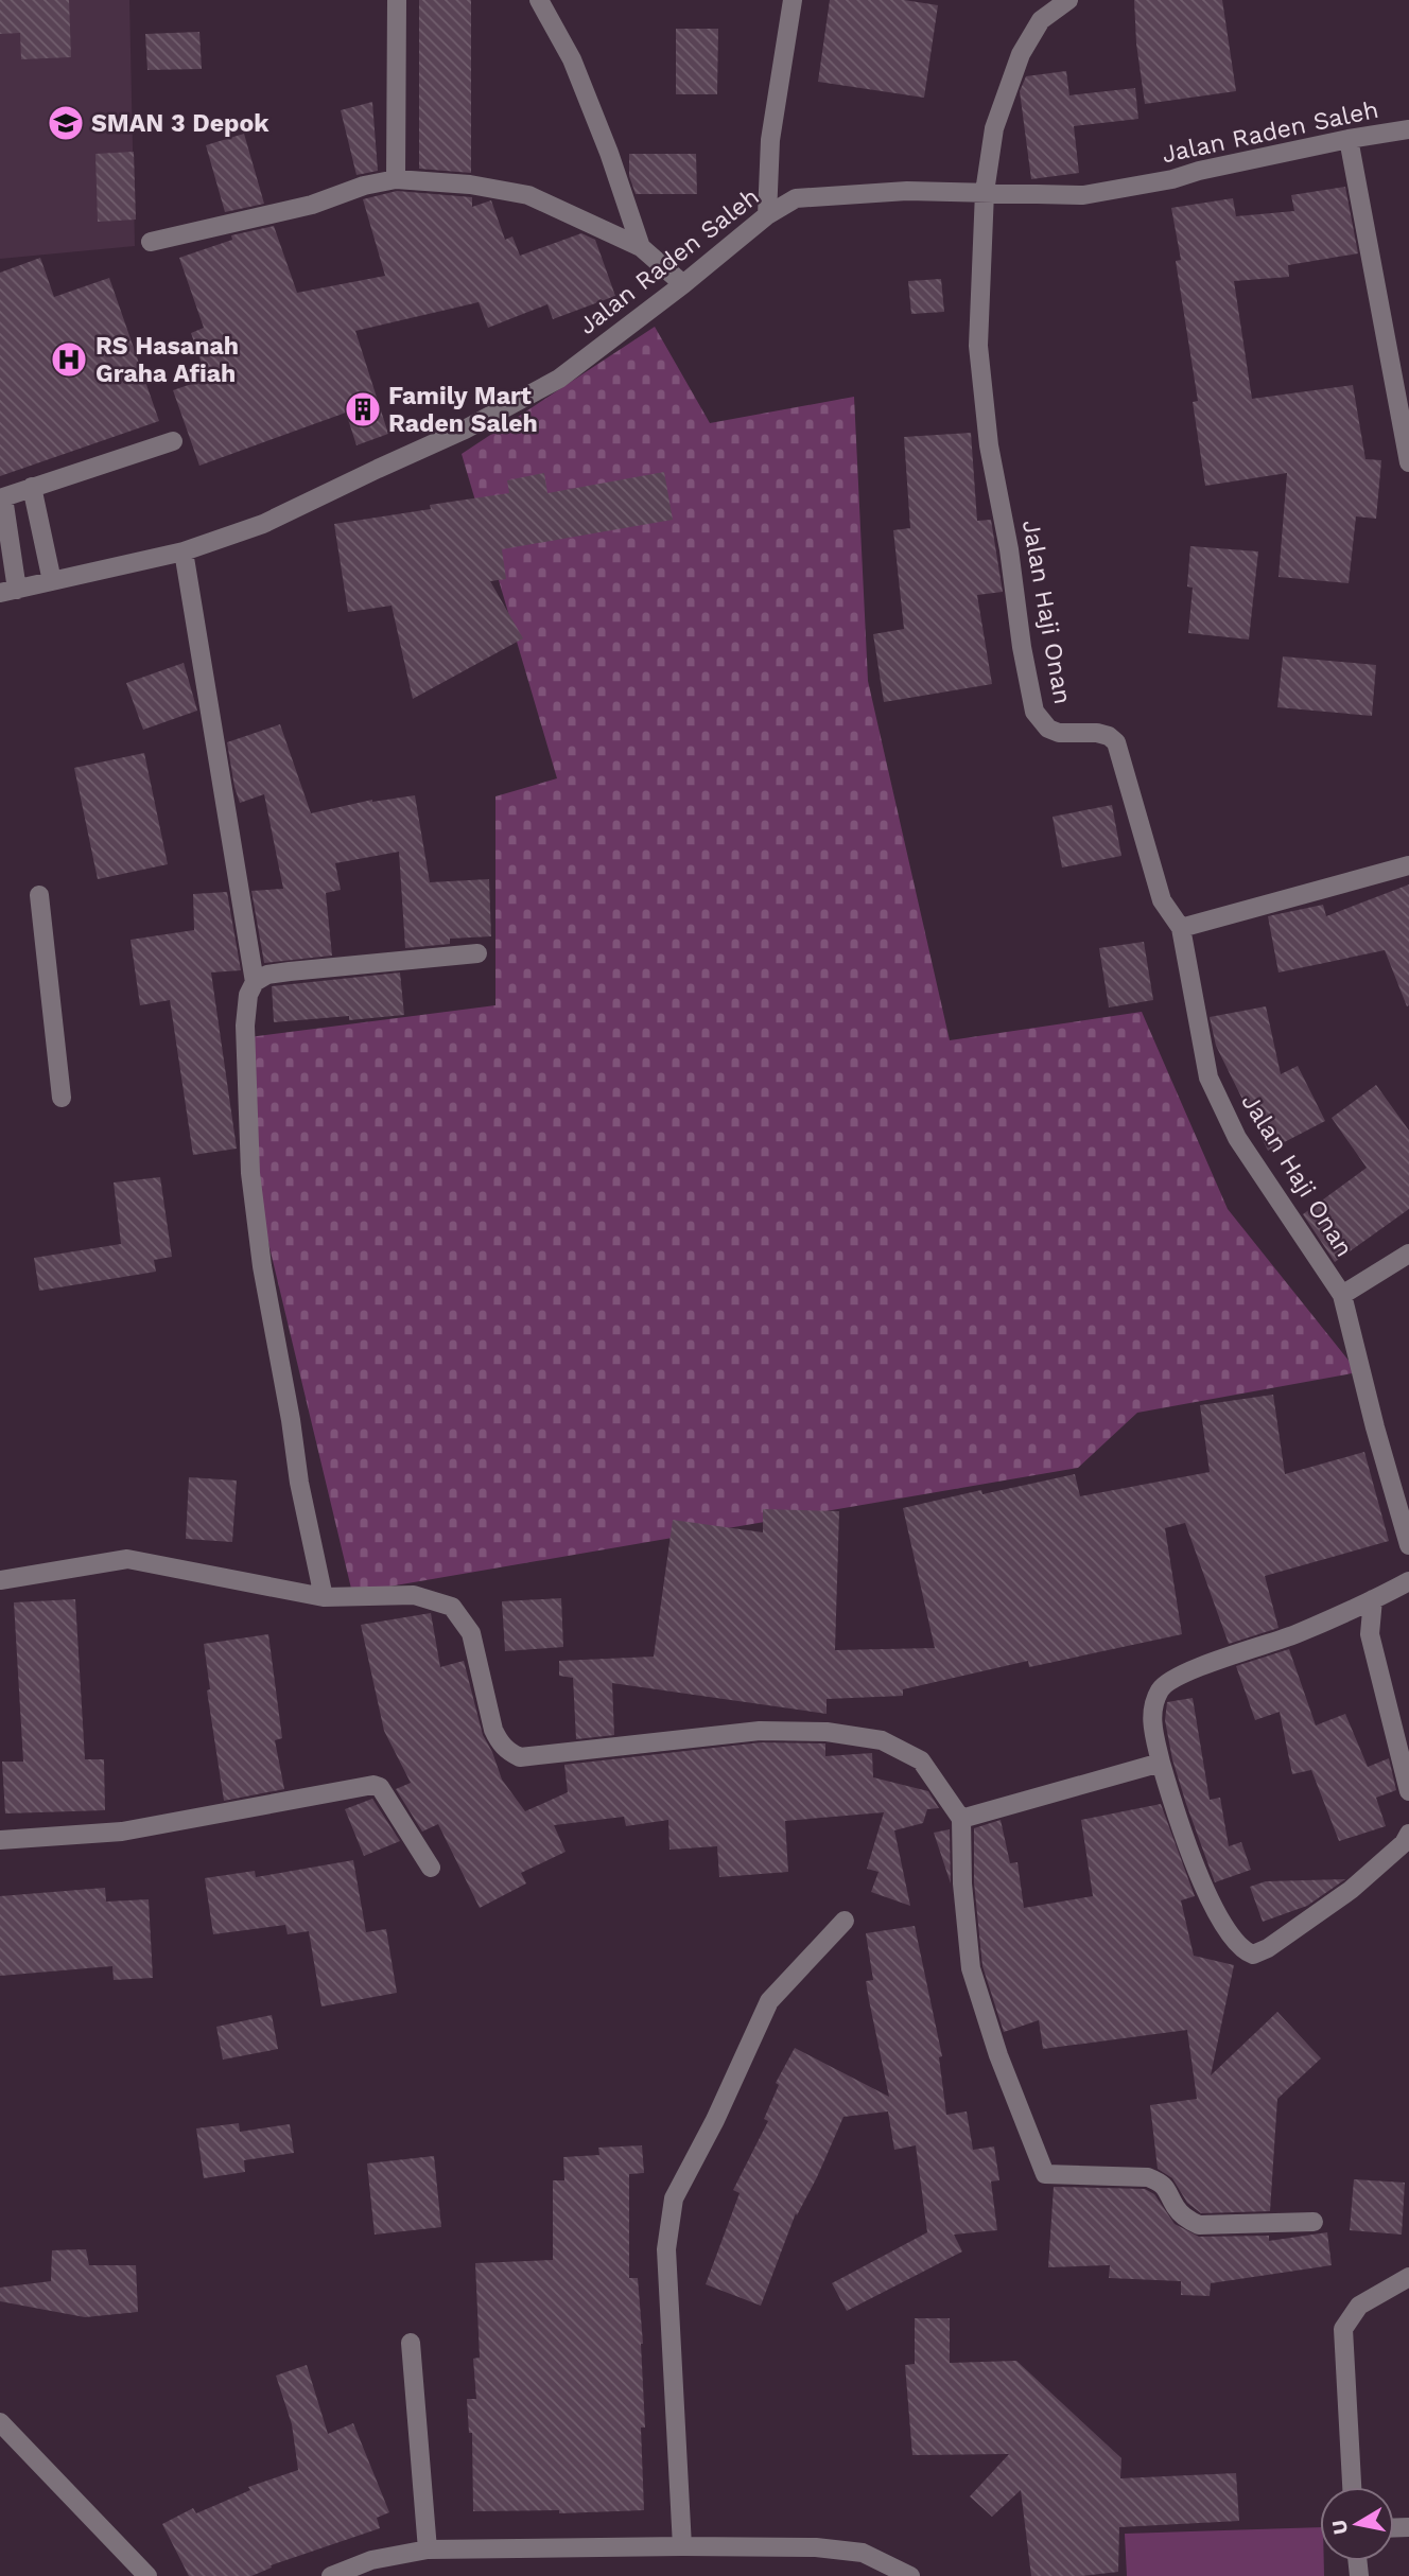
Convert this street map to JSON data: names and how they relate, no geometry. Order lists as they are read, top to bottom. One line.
{"streets":{"street":["Jalan Raden Saleh","Jalan Haji Onan"]},"crossings":[["Jalan Raden Saleh","Jalan Haji Onan"]],"places":{"school or university":["SMAN 3 Depok"],"hospital":["RS Hasanah Graha Afiah"],"building":["Family Mart Raden Saleh"]},"north":"left"}
